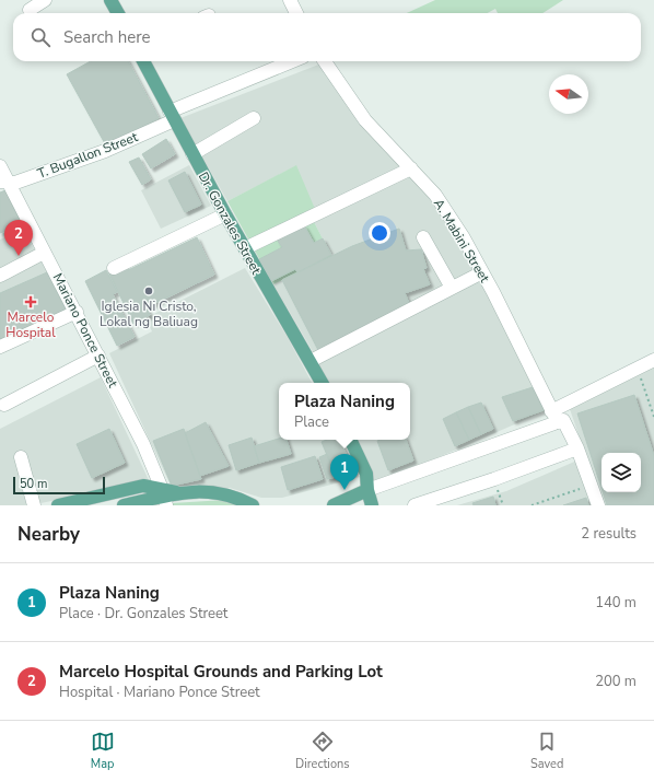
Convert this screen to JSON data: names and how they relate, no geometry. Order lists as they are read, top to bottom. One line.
{"streets":{"main road":["Dr. Gonzales Street"],"street":["T. Bugallon Street","A. Mabini Street","Mariano Ponce Street"]},"crossings":[["T. Bugallon Street","Dr. Gonzales Street"],["T. Bugallon Street","Mariano Ponce Street"]],"places":{"other":["Iglesia Ni Cristo, Lokal ng Baliuag"],"health":["Marcelo Hospital"]},"scale_bar":"50 m","north":"left","page":{"search":"Search here","pins":["2","1"],"popup":["Plaza Naning","Place"],"scale":"50 m","heading":["Nearby","2 results"],"list":[{"mark":"1","name":"Plaza Naning","note":"Place · Dr. Gonzales Street","value":"140 m"},{"mark":"2","name":"Marcelo Hospital Grounds and Parking Lot","note":"Hospital · Mariano Ponce Street","value":"200 m"}],"nav":["Map","Directions","Saved"]}}
